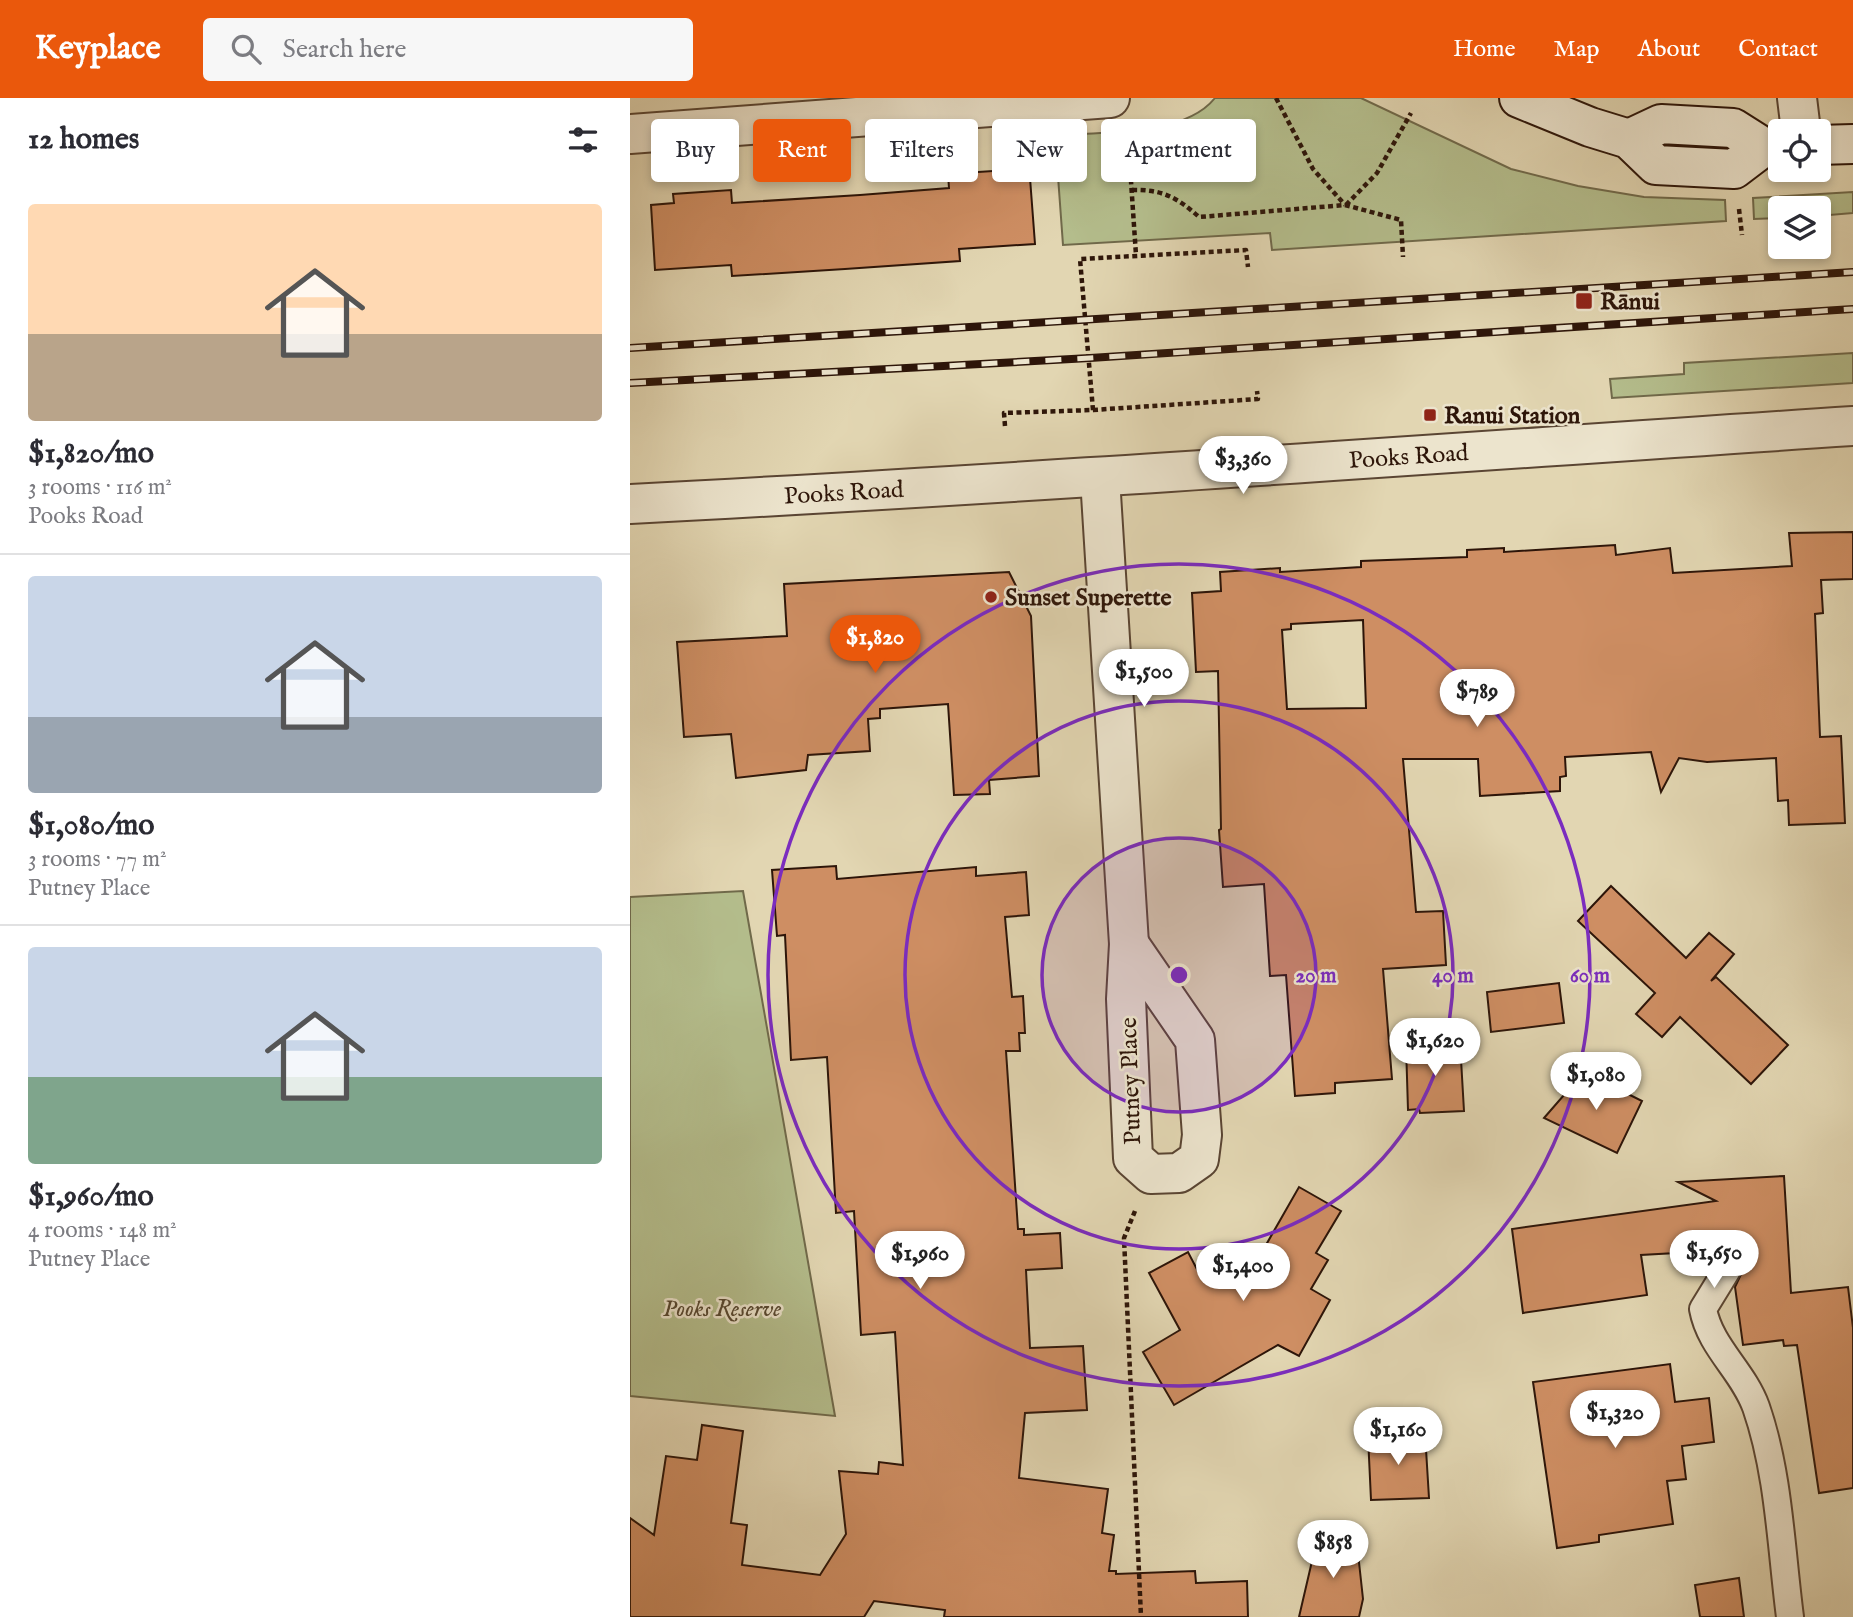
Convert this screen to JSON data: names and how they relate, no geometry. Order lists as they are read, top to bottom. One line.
{"streets":{"street":["Pooks Road","Putney Place"]},"crossings":[["Pooks Road","Putney Place"]],"parks":["Pooks Reserve"],"places":{"transit":["Rānui","Ranui Station"],"other":["Sunset Superette"]},"page":{"header":"Keyplace","search":"Search here","nav":["Home","Map","About","Contact"],"heading":"12 homes","chip":["Buy","Rent","Filters","New","Apartment"],"list":[{"name":"$1,820/mo","note":"3 rooms · 116 m² · Pooks Road"},{"name":"$1,080/mo","note":"3 rooms · 77 m² · Putney Place"},{"name":"$1,960/mo","note":"4 rooms · 148 m² · Putney Place"}],"price":["$3,360","$1,820","$1,500","$789","$1,620","$1,080","$1,650","$1,960","$1,400","$1,320","$1,160","$858"]},"rings":["20 m","40 m","60 m"]}
